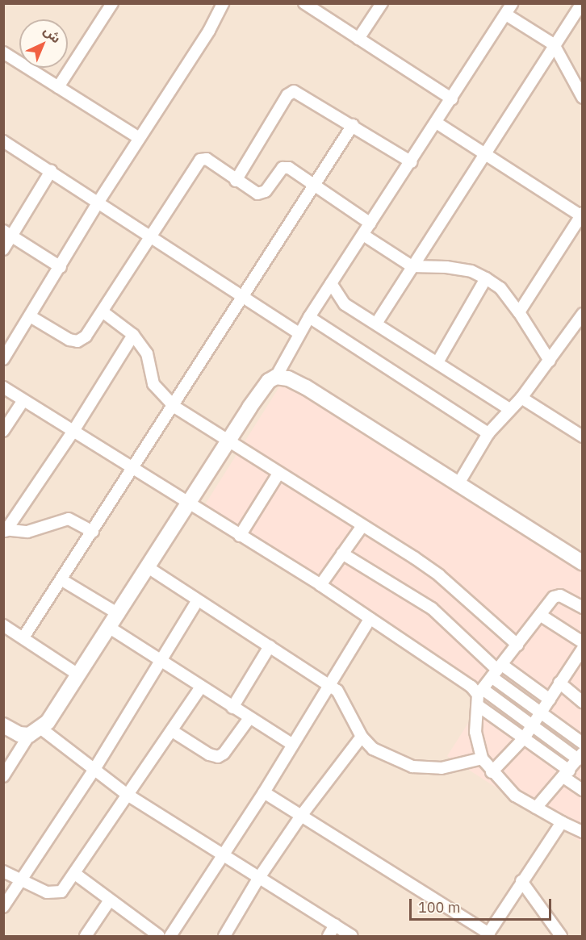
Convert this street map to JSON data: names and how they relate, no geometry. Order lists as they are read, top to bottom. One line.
{"scale_bar":"100 m","north":"top right"}
